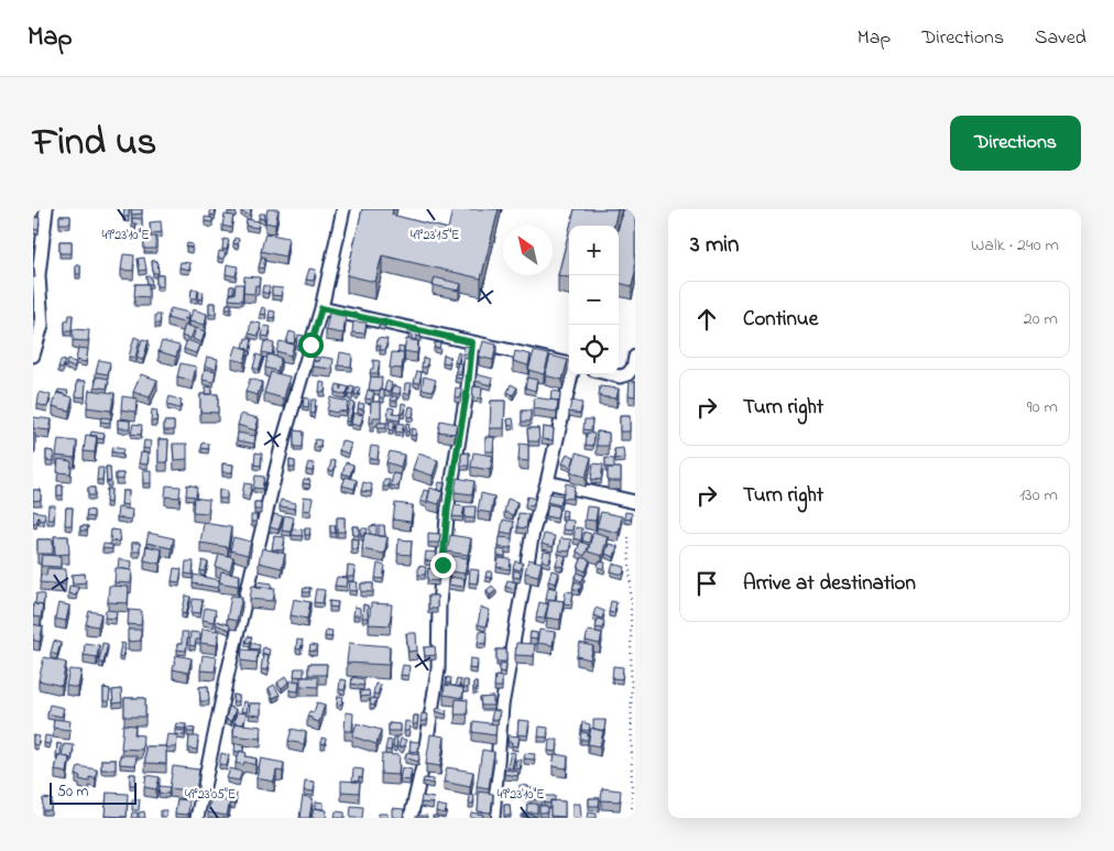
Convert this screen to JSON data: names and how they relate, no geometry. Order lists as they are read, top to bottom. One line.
{"scale_bar":"50 m","north":"top left","page":{"header":"Map","nav":["Map","Directions","Saved"],"title":"Find us","buttons":"Directions","heading":["3 min","Walk · 240 m"],"map_buttons":["+","−"],"list":[["Continue","20 m"],["Turn right","90 m"],["Turn right","130 m"],"Arrive at destination"],"scale":"50 m"},"coordinates":["49°23'10\"E","49°23'15\"E","49°23'05\"E"]}
